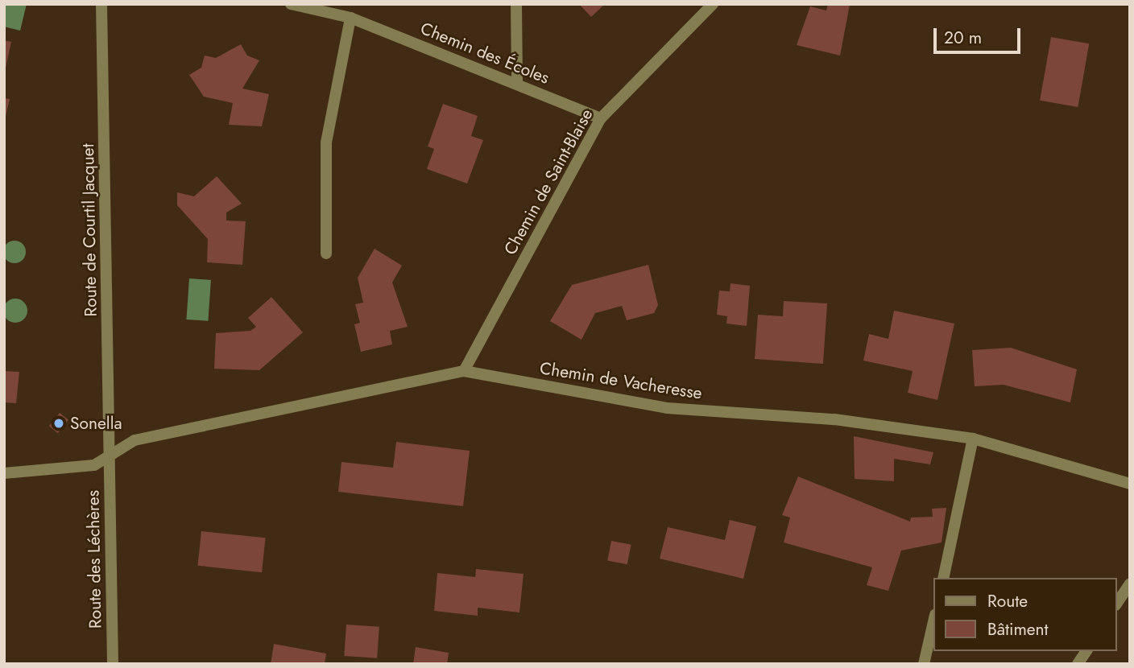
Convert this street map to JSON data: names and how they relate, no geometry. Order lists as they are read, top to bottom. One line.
{"streets":{"street":["Chemin des Écoles","Chemin de Saint-Blaise","Route de Courtil Jacquet","Chemin de Vacheresse","Route des Léchères"]},"crossings":[["Chemin des Écoles","Chemin de Saint-Blaise"],["Chemin de Saint-Blaise","Chemin de Vacheresse"],["Route de Courtil Jacquet","Chemin de Vacheresse"],["Route de Courtil Jacquet","Route des Léchères"],["Chemin de Vacheresse","Route des Léchères"]],"places":["Sonella"],"legend":["Route","Bâtiment"],"scale_bar":"20 m"}
